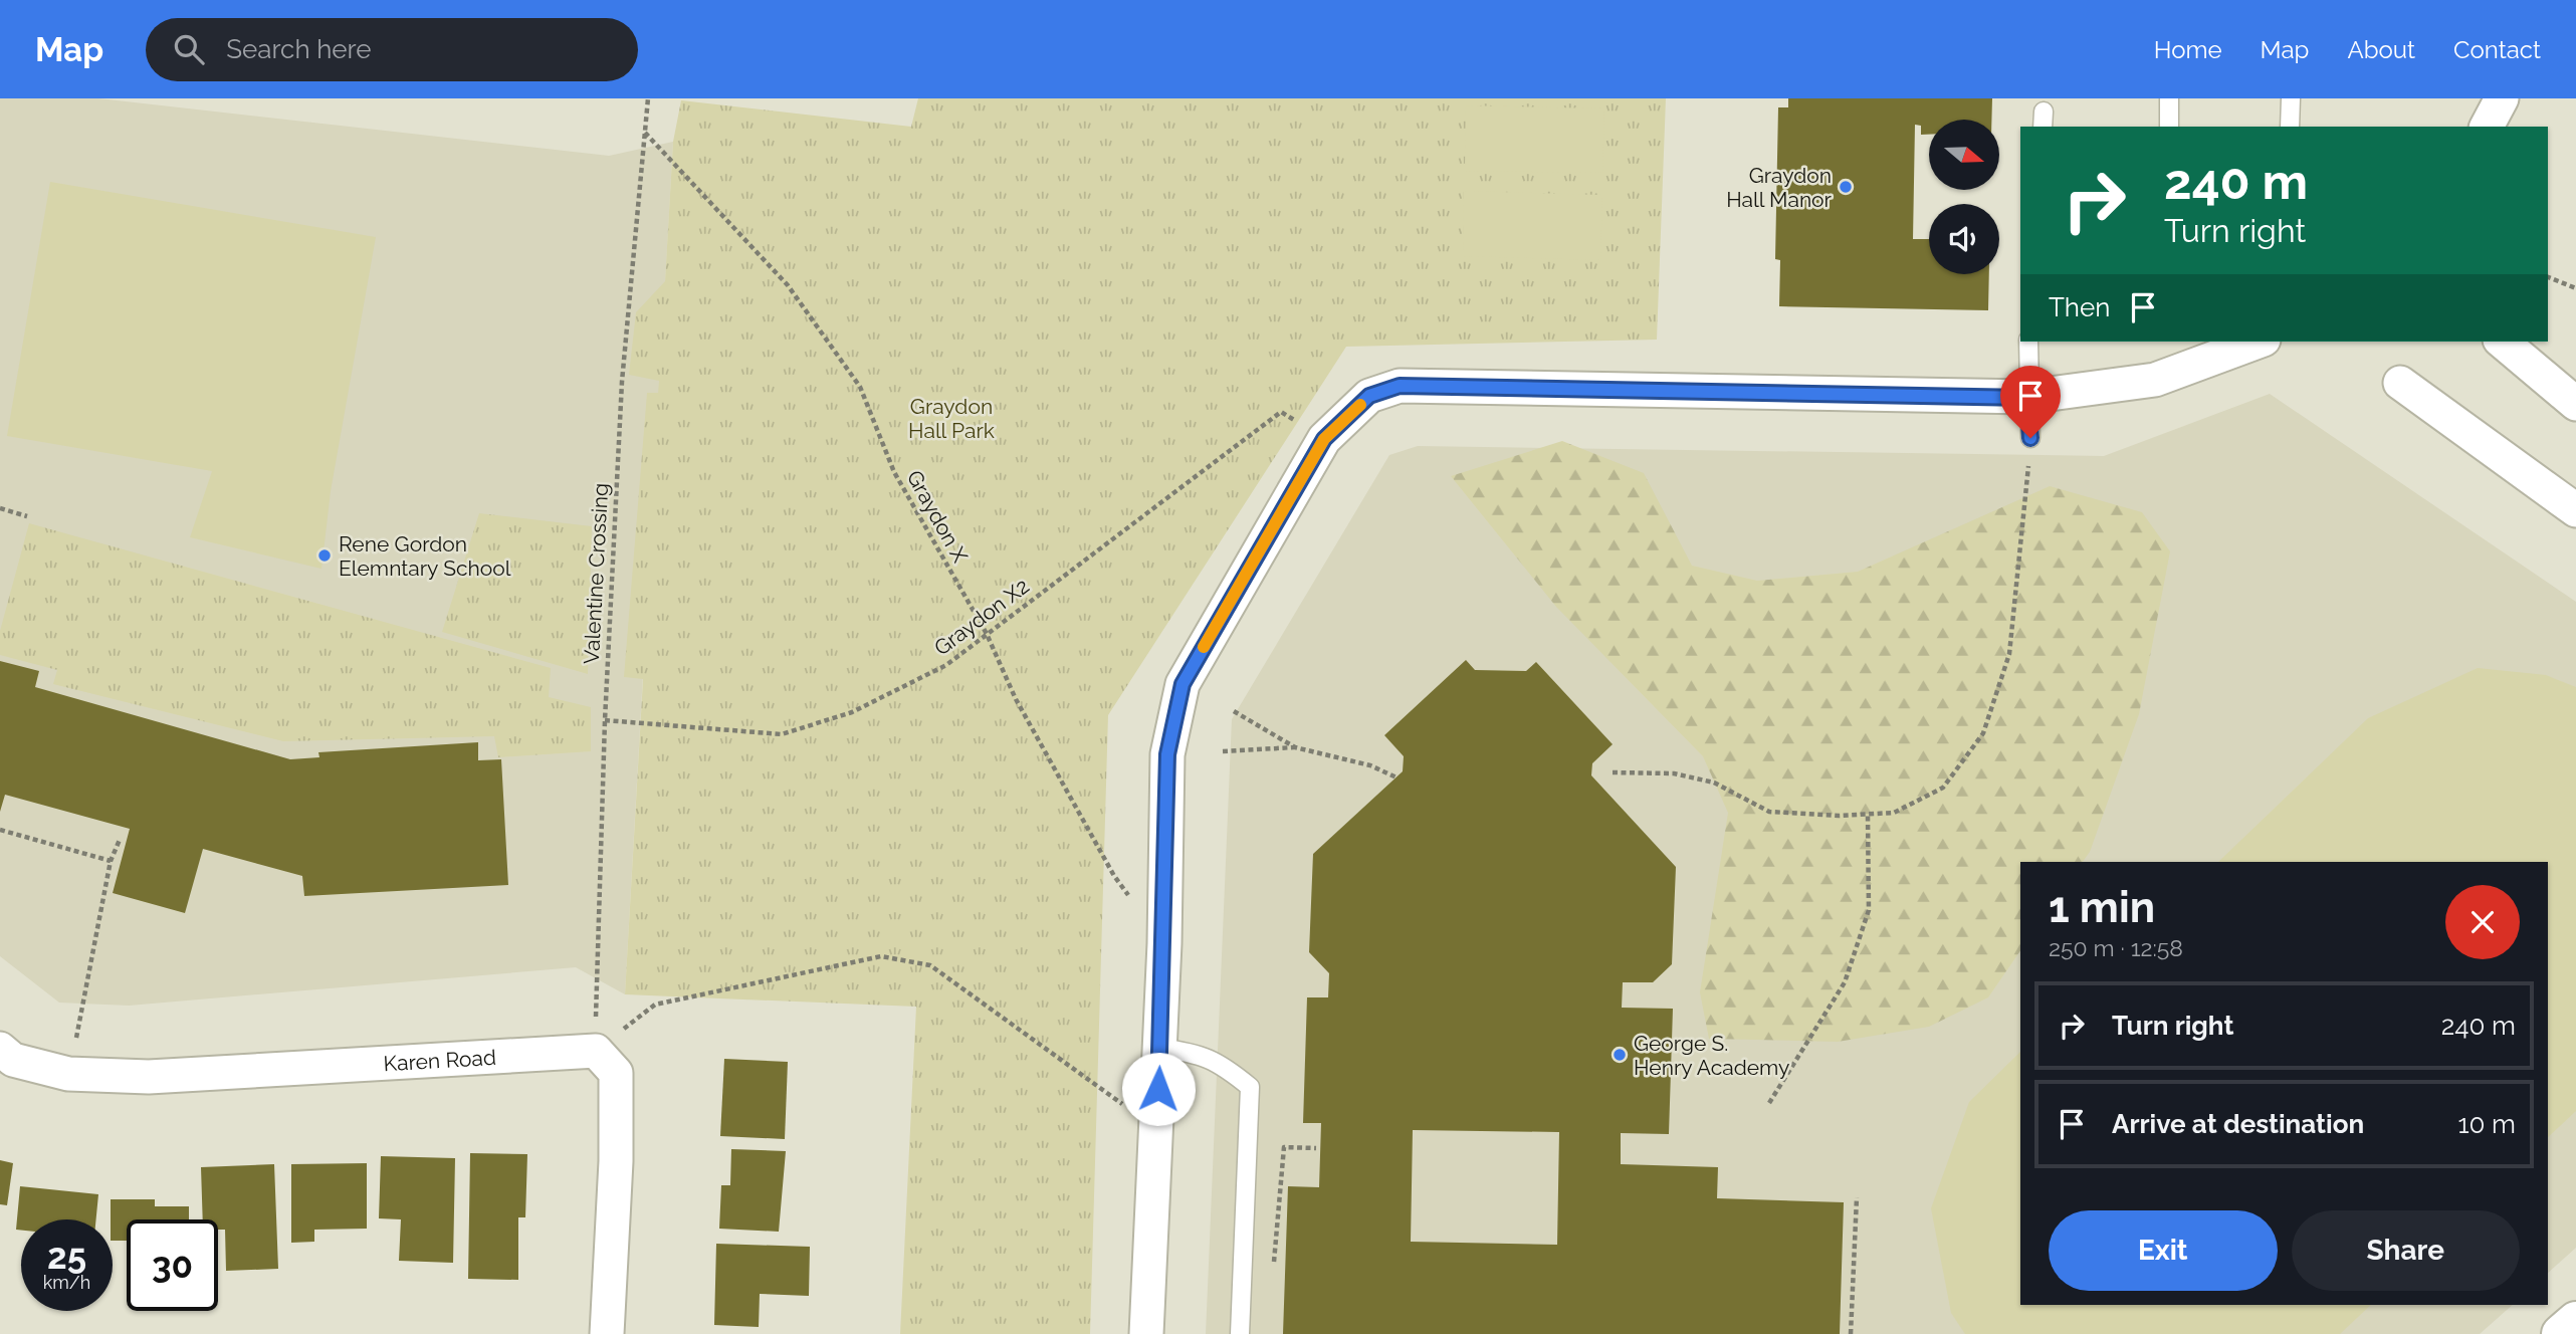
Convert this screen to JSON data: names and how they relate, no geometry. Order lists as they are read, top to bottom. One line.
{"streets":{"street":["Karen Road"],"path":["Graydon X","Valentine Crossing","Graydon X2"]},"crossings":[["Graydon X","Valentine Crossing"],["Graydon X","Graydon X2"],["Valentine Crossing","Graydon X2"],["Valentine Crossing","Karen Road"]],"parks":["Graydon Hall Park"],"places":["Graydon Hall Manor","Rene Gordon Elemntary School","George S. Henry Academy"],"north":"right","page":{"header":"Map","search":"Search here","nav":["Home","Map","About","Contact"],"turn":["240 m","Turn right"],"then":"Then","heading":["1 min","250 m · 12:58"],"list":[{"name":"Turn right","value":"240 m"},{"name":"Arrive at destination","value":"10 m"}],"buttons":["Exit","Share"],"speed":"25 km/h","limit":"30"}}
